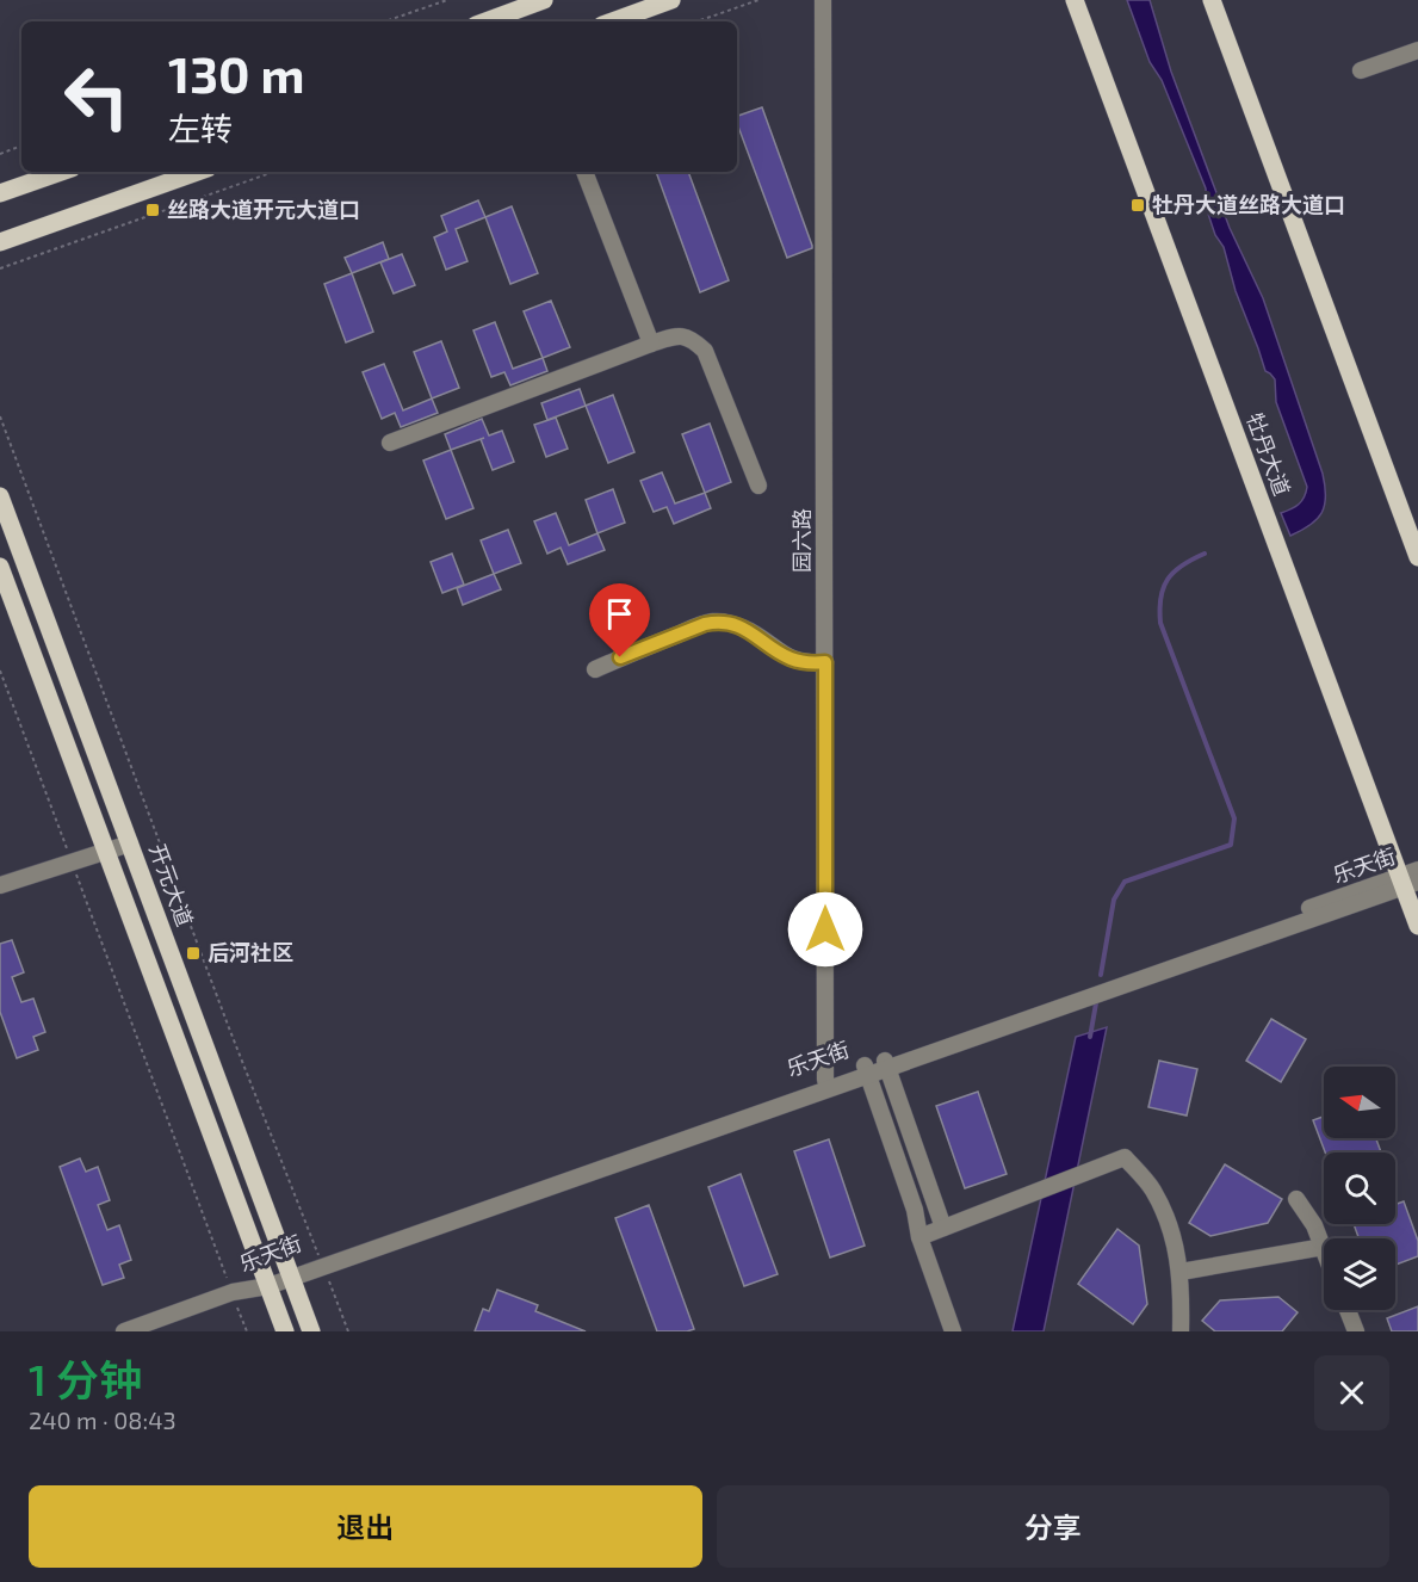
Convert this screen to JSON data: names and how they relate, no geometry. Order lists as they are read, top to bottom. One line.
{"streets":{"main road":["牡丹大道","开元大道"],"street":["园六路","乐天街"]},"crossings":[["牡丹大道","乐天街"],["园六路","乐天街"],["乐天街","开元大道"]],"places":{"transit":["牡丹大道丝路大道口","丝路大道开元大道口","后河社区"]},"north":"left","page":{"turn":["130 m","左转"],"heading":["1 分钟","240 m · 08:43"],"buttons":["退出","分享"]}}
